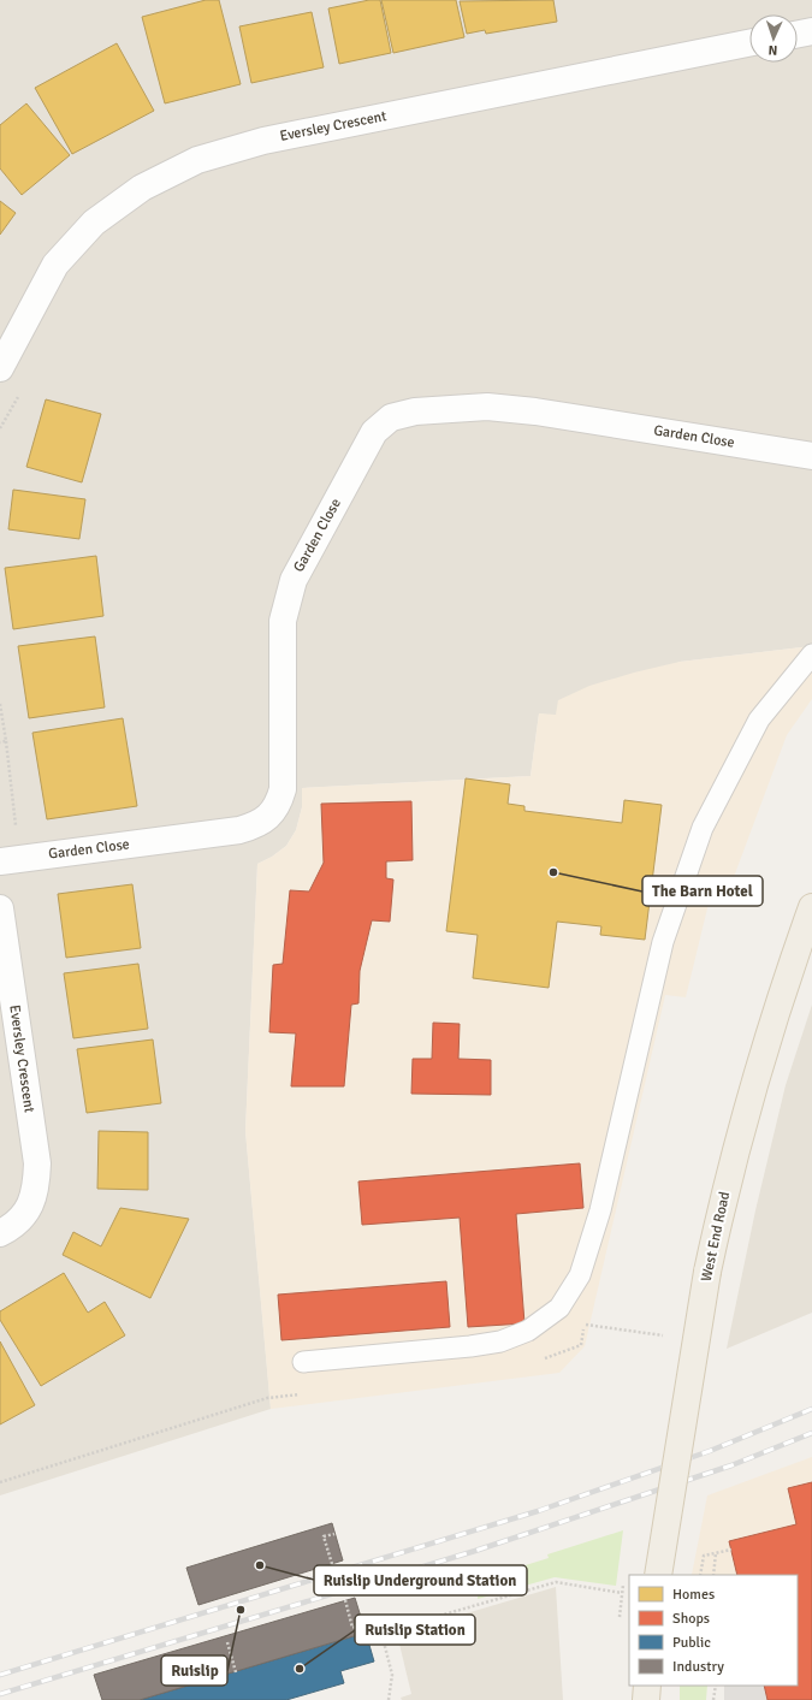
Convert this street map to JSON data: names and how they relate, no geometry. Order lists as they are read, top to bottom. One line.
{"streets":{"main road":["West End Road"],"street":["Eversley Crescent","Garden Close"]},"places":["The Barn Hotel","Ruislip Underground Station","Ruislip","Ruislip Station"],"legend":["Homes","Shops","Public","Industry"],"north":"bottom"}
